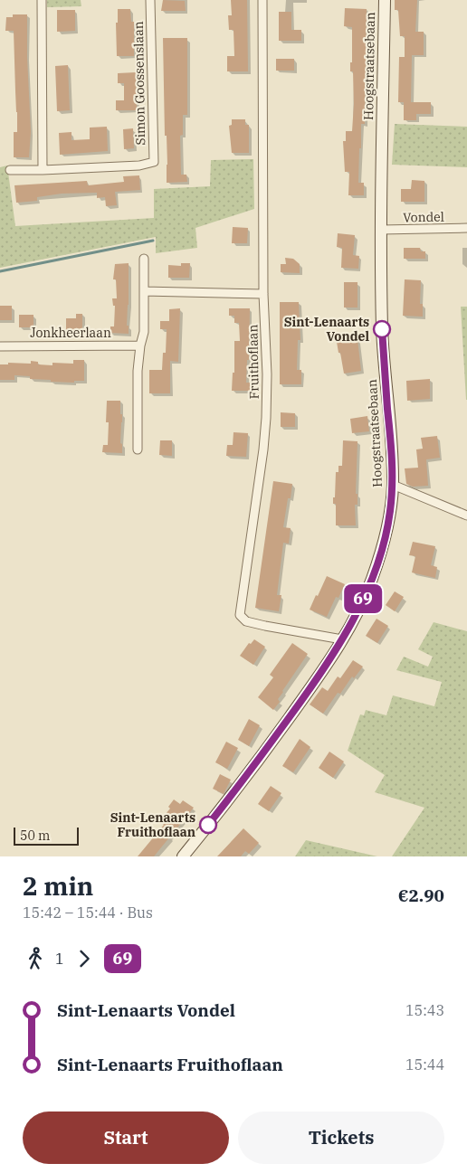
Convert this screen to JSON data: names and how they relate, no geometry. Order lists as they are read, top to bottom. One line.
{"streets":{"main road":["Hoogstraatsebaan"],"street":["Simon Goossenslaan","Vondel","Jonkheerlaan","Fruithoflaan"]},"crossings":[["Hoogstraatsebaan","Vondel"],["Hoogstraatsebaan","Fruithoflaan"]],"places":["Sint-Lenaarts Vondel","Sint-Lenaarts Fruithoflaan"],"lines":["bus line 69"],"scale_bar":"50 m","page":{"on_map":"69","scale":"50 m","heading":["2 min","15:42 – 15:44 · Bus","€2.90"],"legs":["1","69"],"list":[{"name":"Sint-Lenaarts Vondel","value":"15:43"},{"name":"Sint-Lenaarts Fruithoflaan","value":"15:44"}],"buttons":["Start","Tickets"]}}
